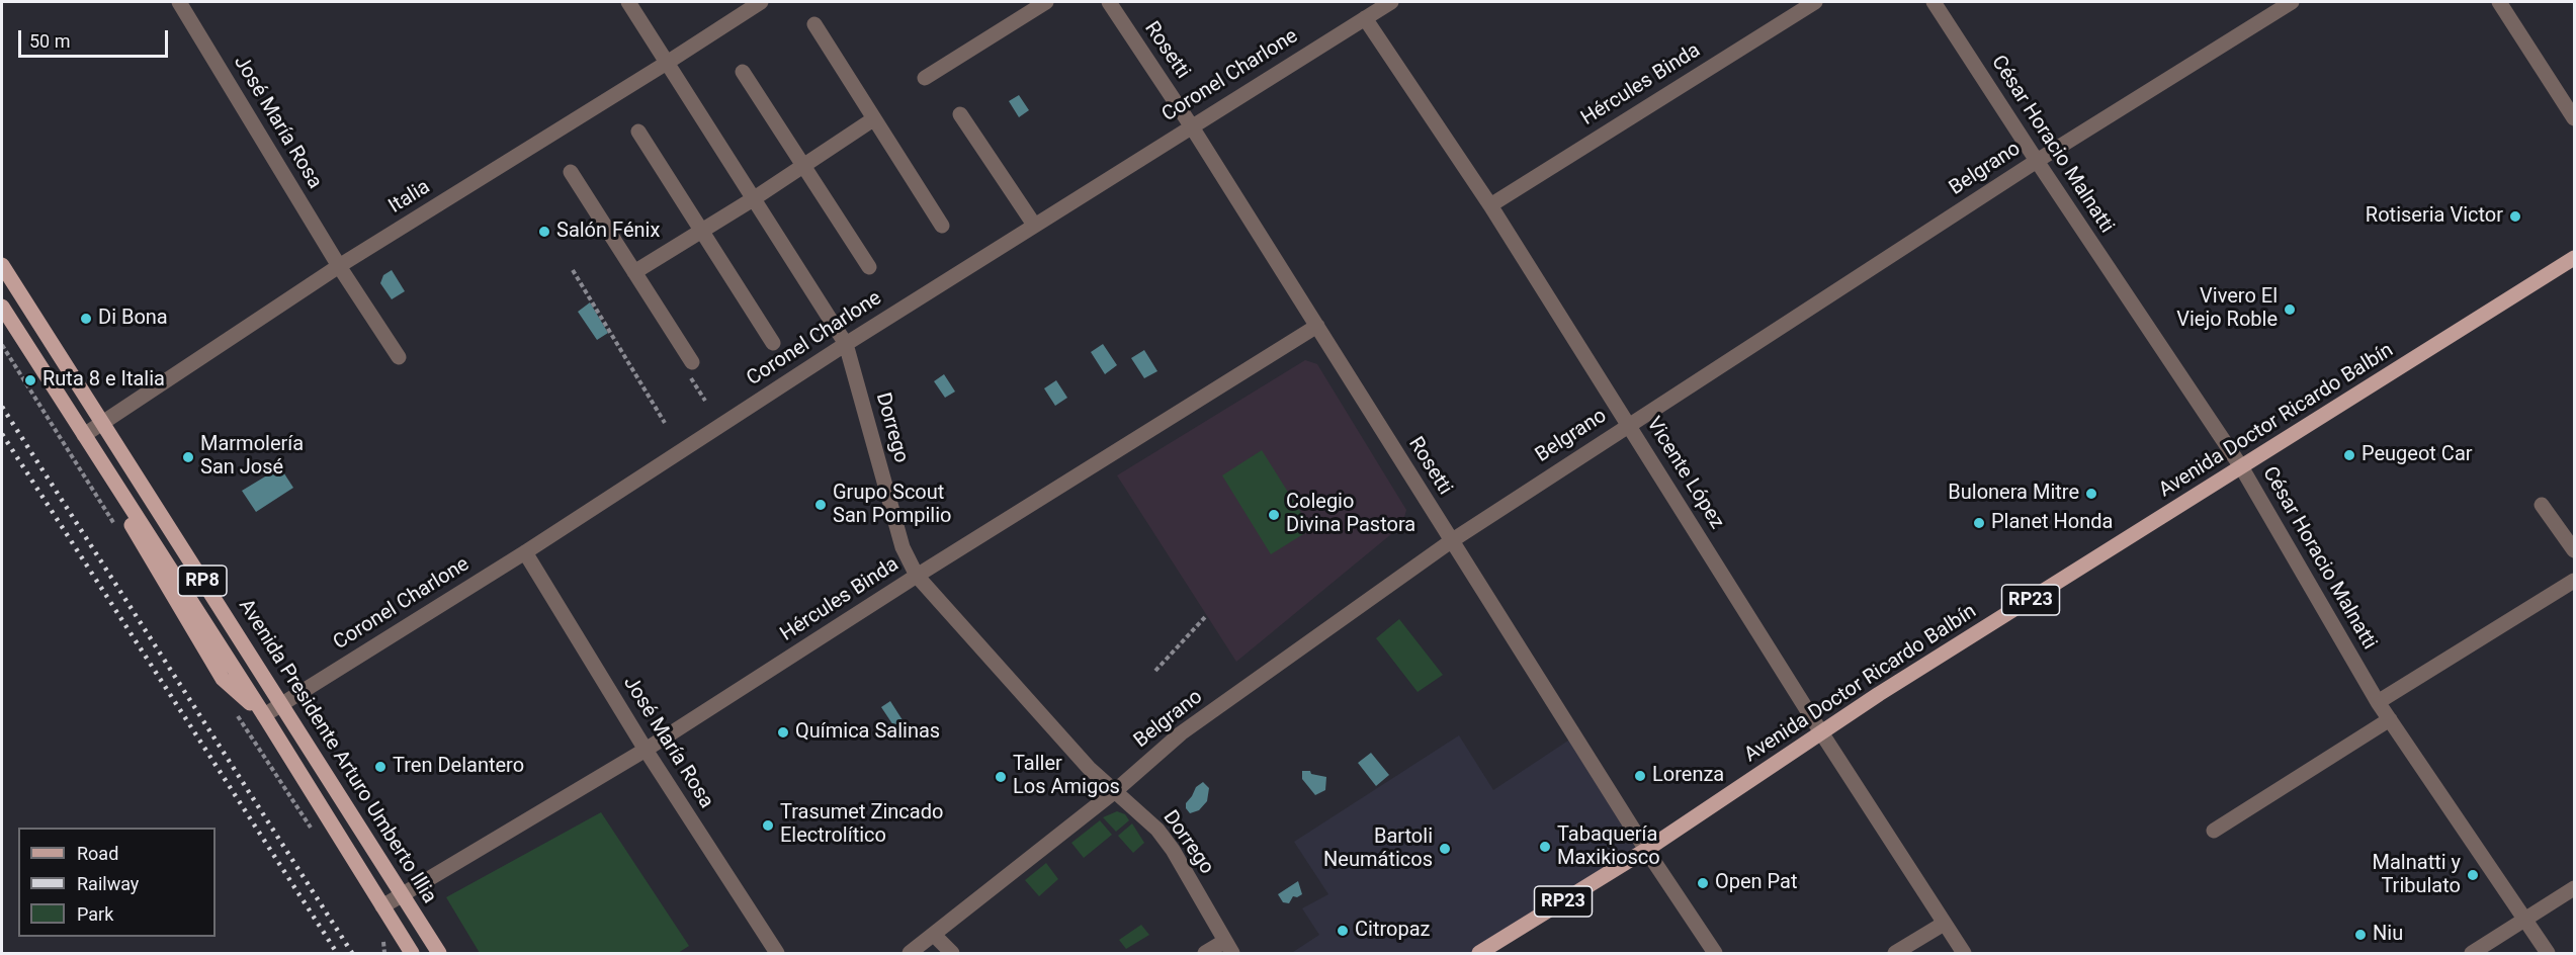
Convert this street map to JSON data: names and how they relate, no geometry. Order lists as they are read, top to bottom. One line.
{"streets":{"main road":["Avenida Doctor Ricardo Balbín","RP8","RP23","Avenida Presidente Arturo Umberto Illia"],"street":["Rosetti","Coronel Charlone","Hércules Binda","José María Rosa","César Horacio Malnatti","Belgrano","Italia","Dorrego","Vicente López"]},"crossings":[["Rosetti","Coronel Charlone"],["Rosetti","Hércules Binda"],["Rosetti","Belgrano"],["Rosetti","Avenida Doctor Ricardo Balbín"],["Coronel Charlone","José María Rosa"],["Coronel Charlone","Dorrego"],["Coronel Charlone","Vicente López"],["Coronel Charlone","RP8"],["Coronel Charlone","Avenida Presidente Arturo Umberto Illia"],["Hércules Binda","José María Rosa"],["Hércules Binda","Dorrego"],["Hércules Binda","Vicente López"],["Hércules Binda","RP8"],["Hércules Binda","Avenida Presidente Arturo Umberto Illia"],["José María Rosa","Italia"],["César Horacio Malnatti","Belgrano"],["César Horacio Malnatti","Avenida Doctor Ricardo Balbín"],["Belgrano","Dorrego"],["Belgrano","Vicente López"],["Italia","Dorrego"],["Italia","RP8"],["Italia","Avenida Presidente Arturo Umberto Illia"],["Avenida Doctor Ricardo Balbín","Vicente López"]],"places":["Rotiseria Victor","Salón Fénix","Vivero El Viejo Roble","Di Bona","Ruta 8 e Italia","Peugeot Car","Marmolería San José","Bulonera Mitre","Grupo Scout San Pompilio","Colegio Divina Pastora","Planet Honda","Química Salinas","Tren Delantero","Lorenza","Taller Los Amigos","Trasumet Zincado Electrolítico","Tabaquería Maxikiosco","Bartoli Neumáticos","Malnatti y Tribulato","Open Pat","Citropaz","Niu"],"legend":["Road","Railway","Park"],"scale_bar":"50 m"}
